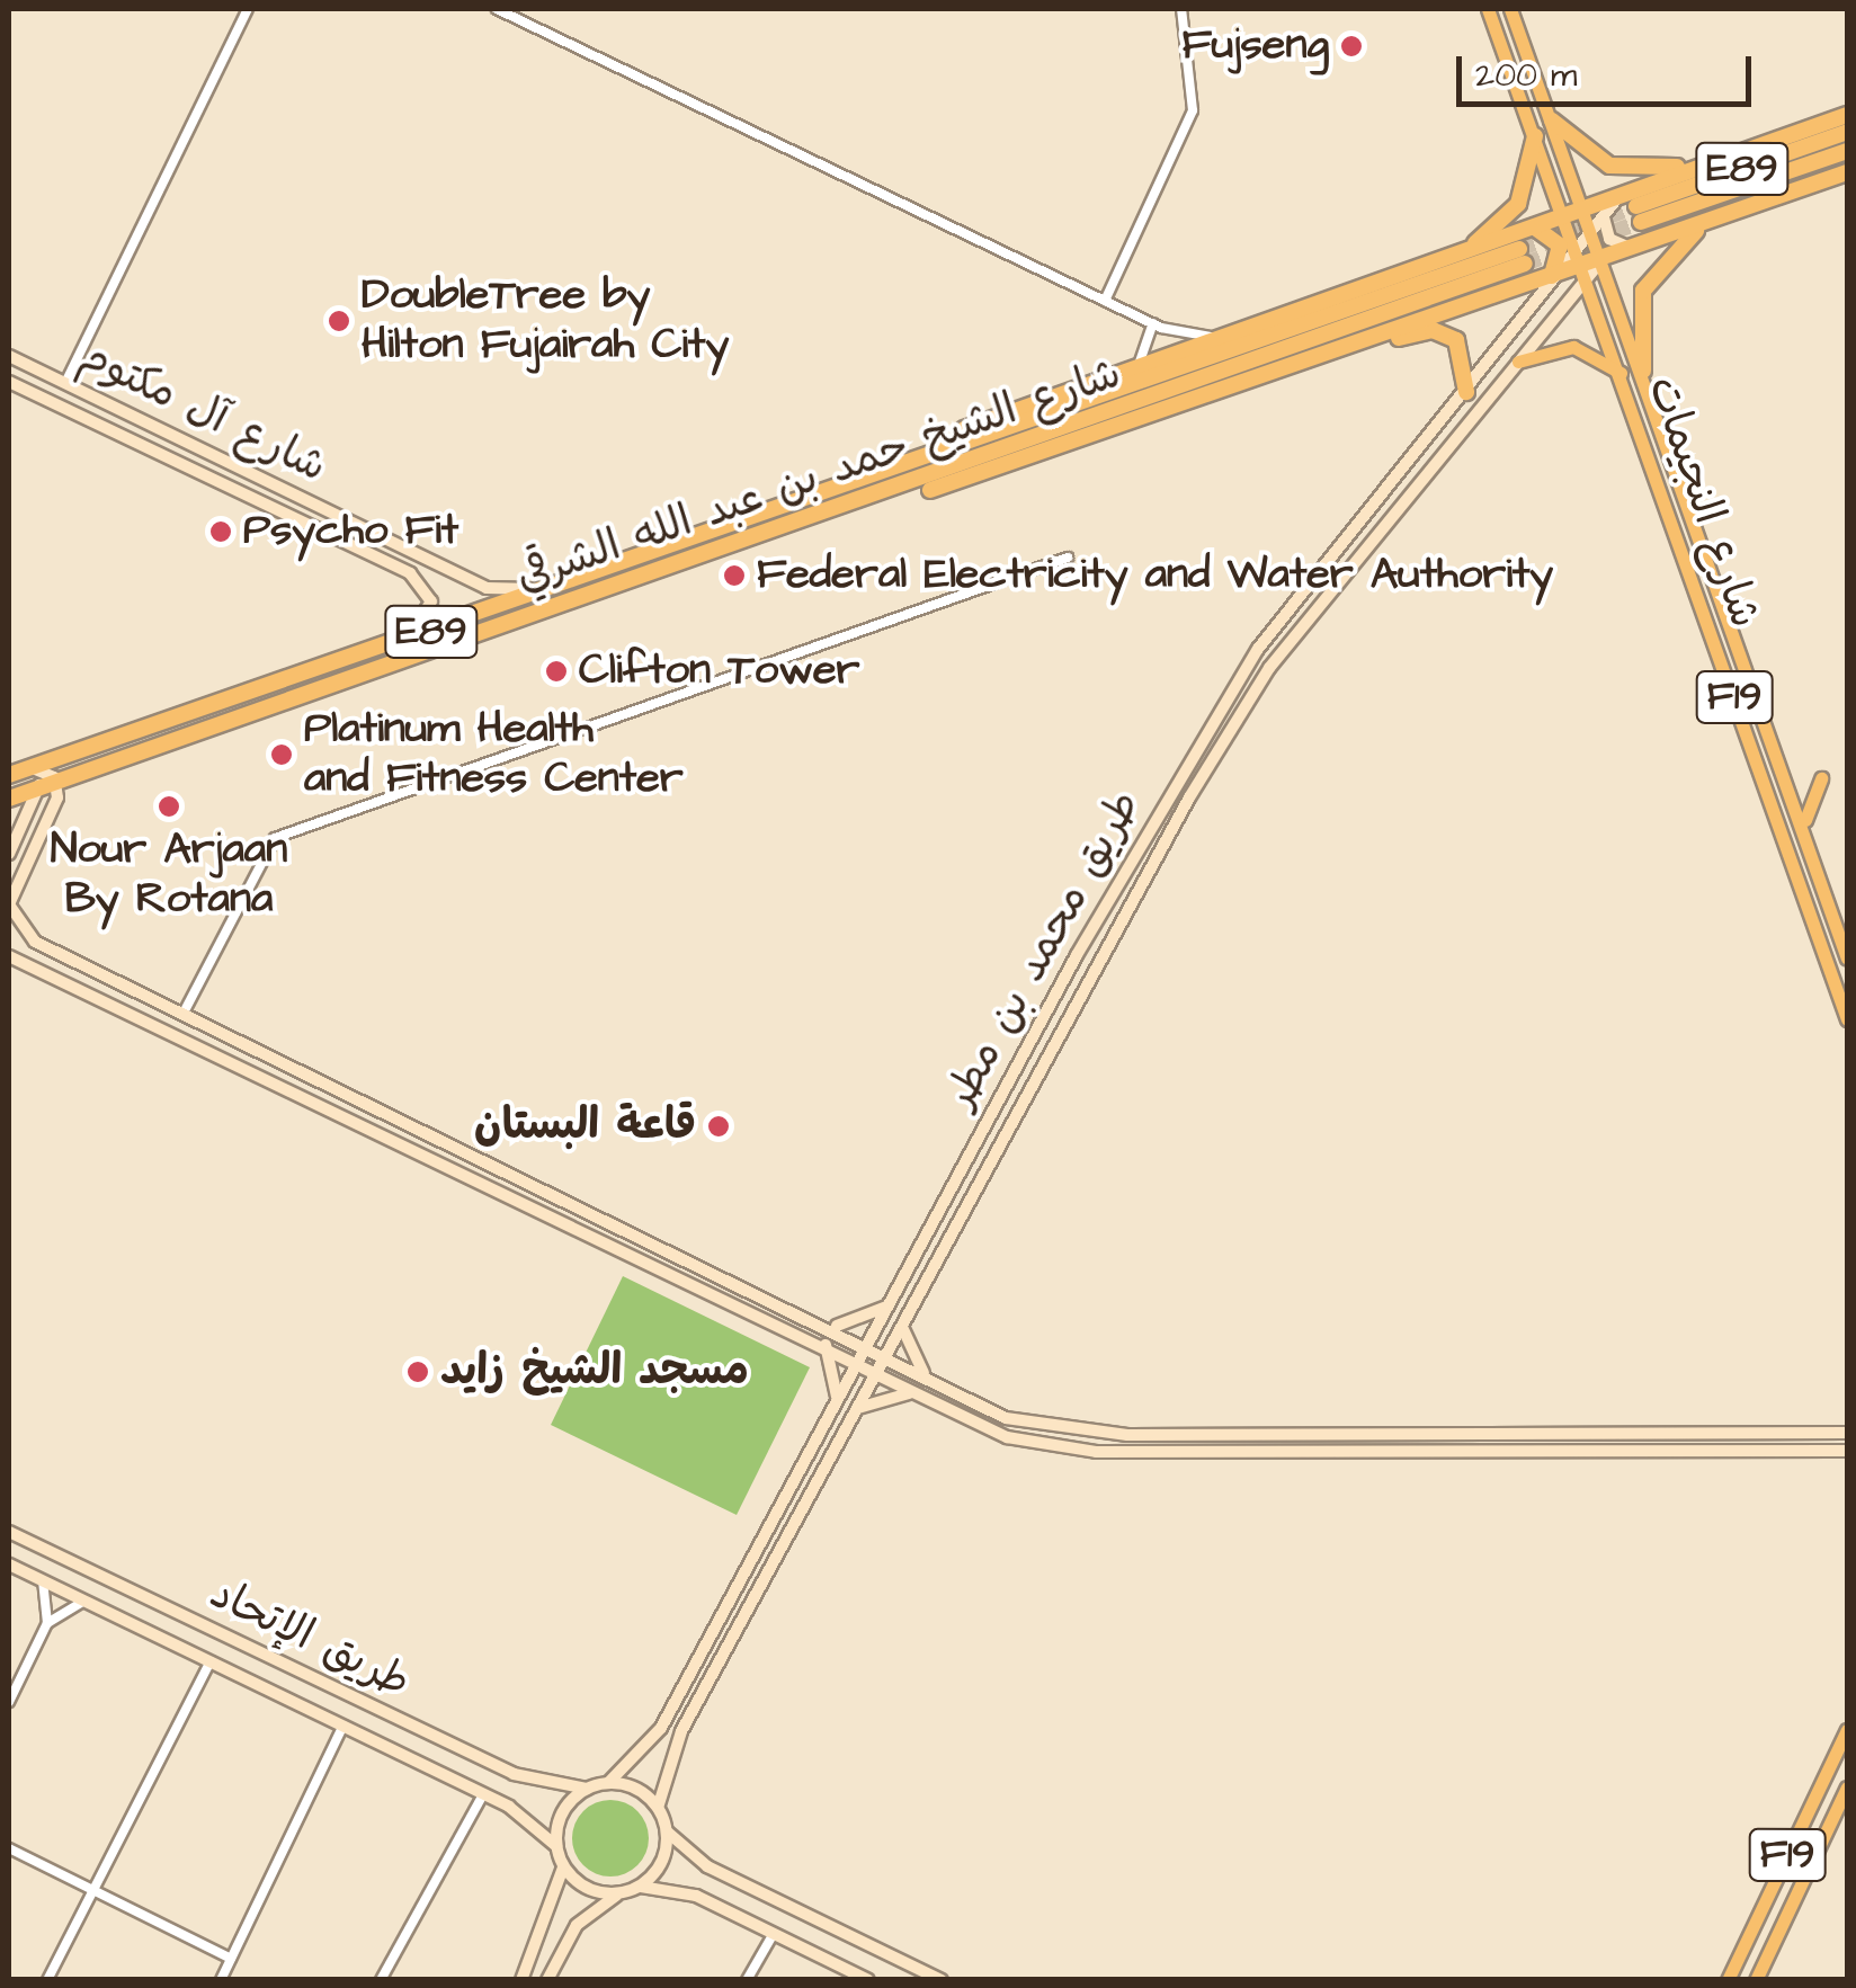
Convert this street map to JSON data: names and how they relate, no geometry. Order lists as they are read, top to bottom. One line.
{"streets":{"highway":["E89","شارع الشيخ حمد بن عبد الله الشرقي"],"main road":["شارع النجيمات","F19"],"street":["شارع آل مكتوم","طريق محمد بن مطر","طريق اﻹتحاد"]},"crossings":[["شارع آل مكتوم","شارع الشيخ حمد بن عبد الله الشرقي"],["شارع النجيمات","طريق محمد بن مطر"],["طريق محمد بن مطر","طريق اﻹتحاد"]],"places":["Fujseng","DoubleTree by Hilton Fujairah City","Psycho Fit","Federal Electricity and Water Authority","Clifton Tower","Platinum Health and Fitness Center","Nour Arjaan By Rotana","قاعة البستان","مسجد الشيخ زايد"],"scale_bar":"200 m"}
